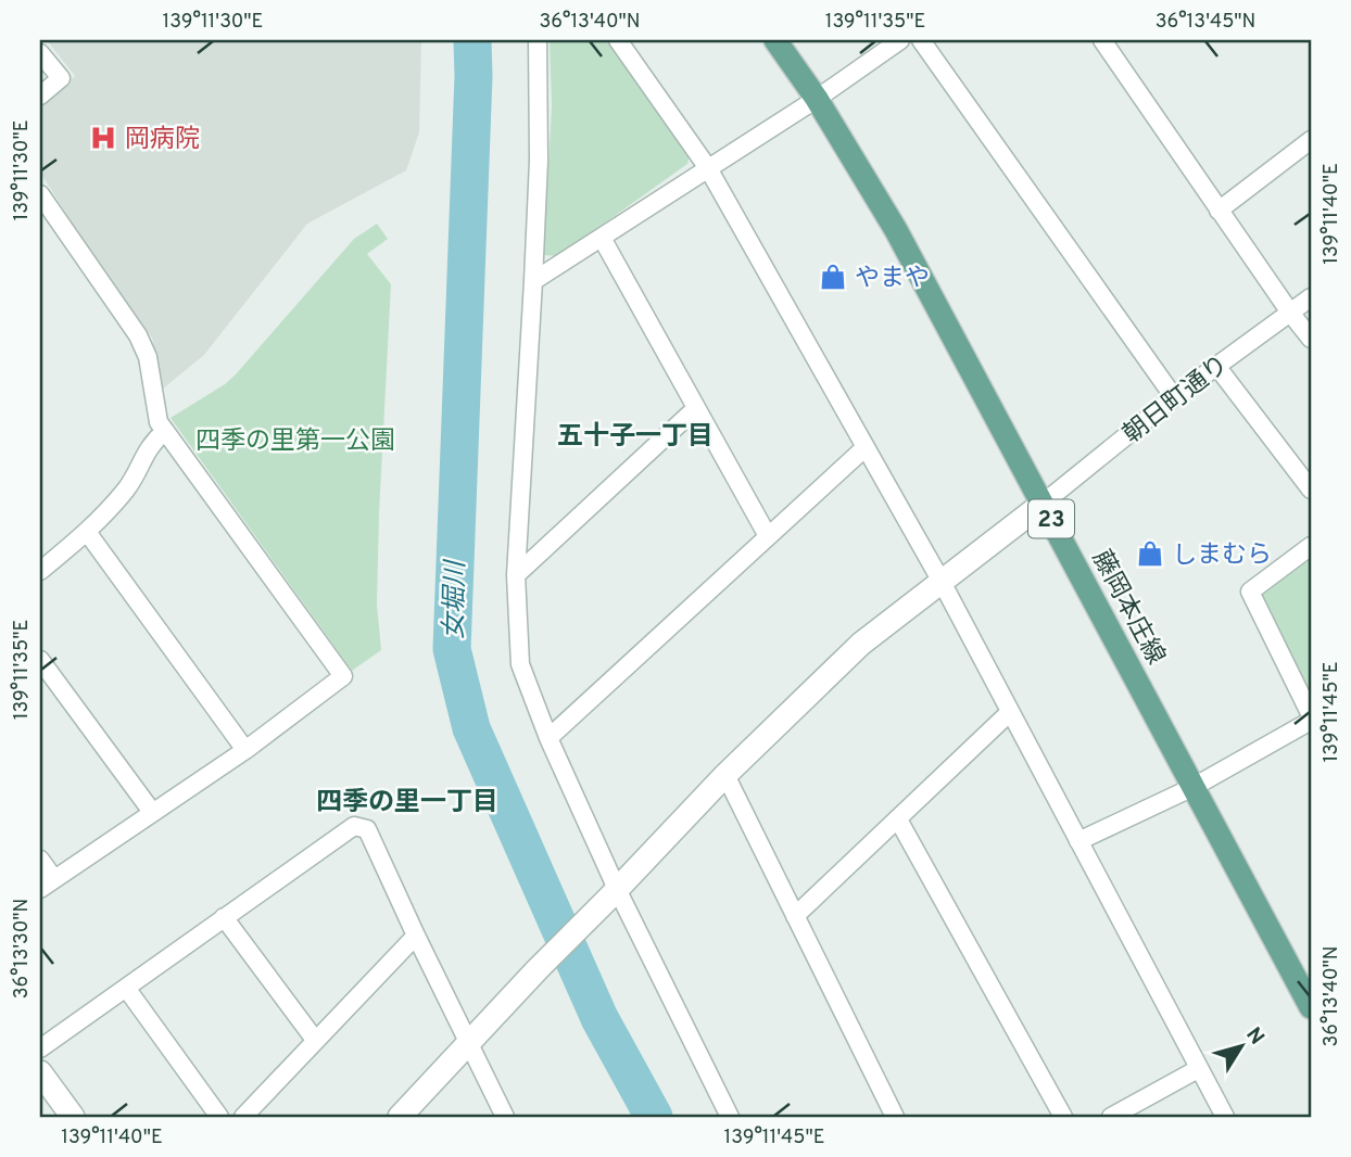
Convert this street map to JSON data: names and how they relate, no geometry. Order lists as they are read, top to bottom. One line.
{"streets":{"main road":["23","藤岡本庄線"],"street":["朝日町通り"]},"crossings":[["朝日町通り","藤岡本庄線"]],"districts":["五十子一丁目","四季の里一丁目"],"water":["女堀川"],"parks":["四季の里第一公園"],"places":{"hospital":["岡病院"],"shop":["やまや","しまむら"]},"north":"top right","coordinates":["139°11'30\"E","36°13'40\"N","139°11'35\"E","36°13'45\"N","139°11'40\"E","139°11'45\"E","36°13'30\"N"]}
